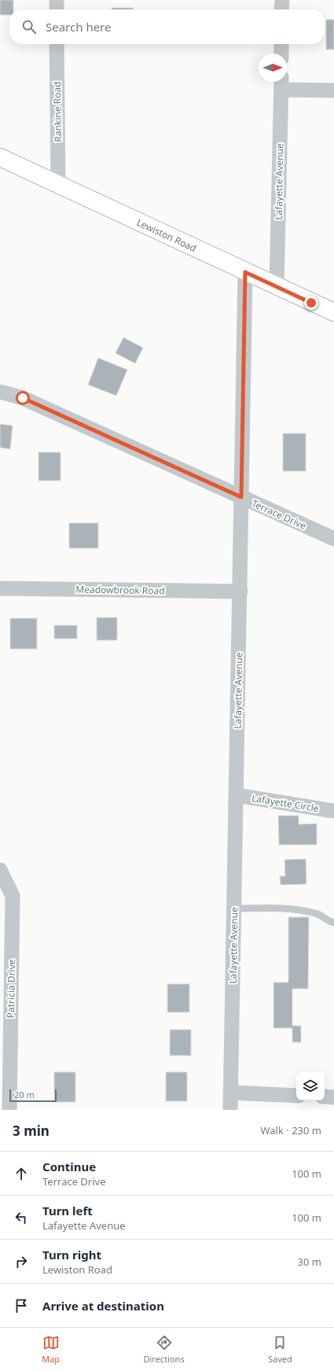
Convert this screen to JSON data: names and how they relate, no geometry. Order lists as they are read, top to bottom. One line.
{"streets":{"main road":["Lewiston Road"],"street":["Rankine Road","Lafayette Avenue","Terrace Drive","Meadowbrook Road","Lafayette Circle","Patricia Drive"]},"crossings":[["Rankine Road","Lewiston Road"],["Lafayette Avenue","Lewiston Road"],["Lafayette Avenue","Terrace Drive"],["Lafayette Avenue","Meadowbrook Road"],["Lafayette Avenue","Lafayette Circle"]],"scale_bar":"20 m","north":"right","page":{"search":"Search here","scale":"20 m","heading":["3 min","Walk · 230 m"],"list":[["Continue","Terrace Drive","100 m"],["Turn left","Lafayette Avenue","100 m"],["Turn right","Lewiston Road","30 m"],"Arrive at destination"],"nav":["Map","Directions","Saved"]}}
